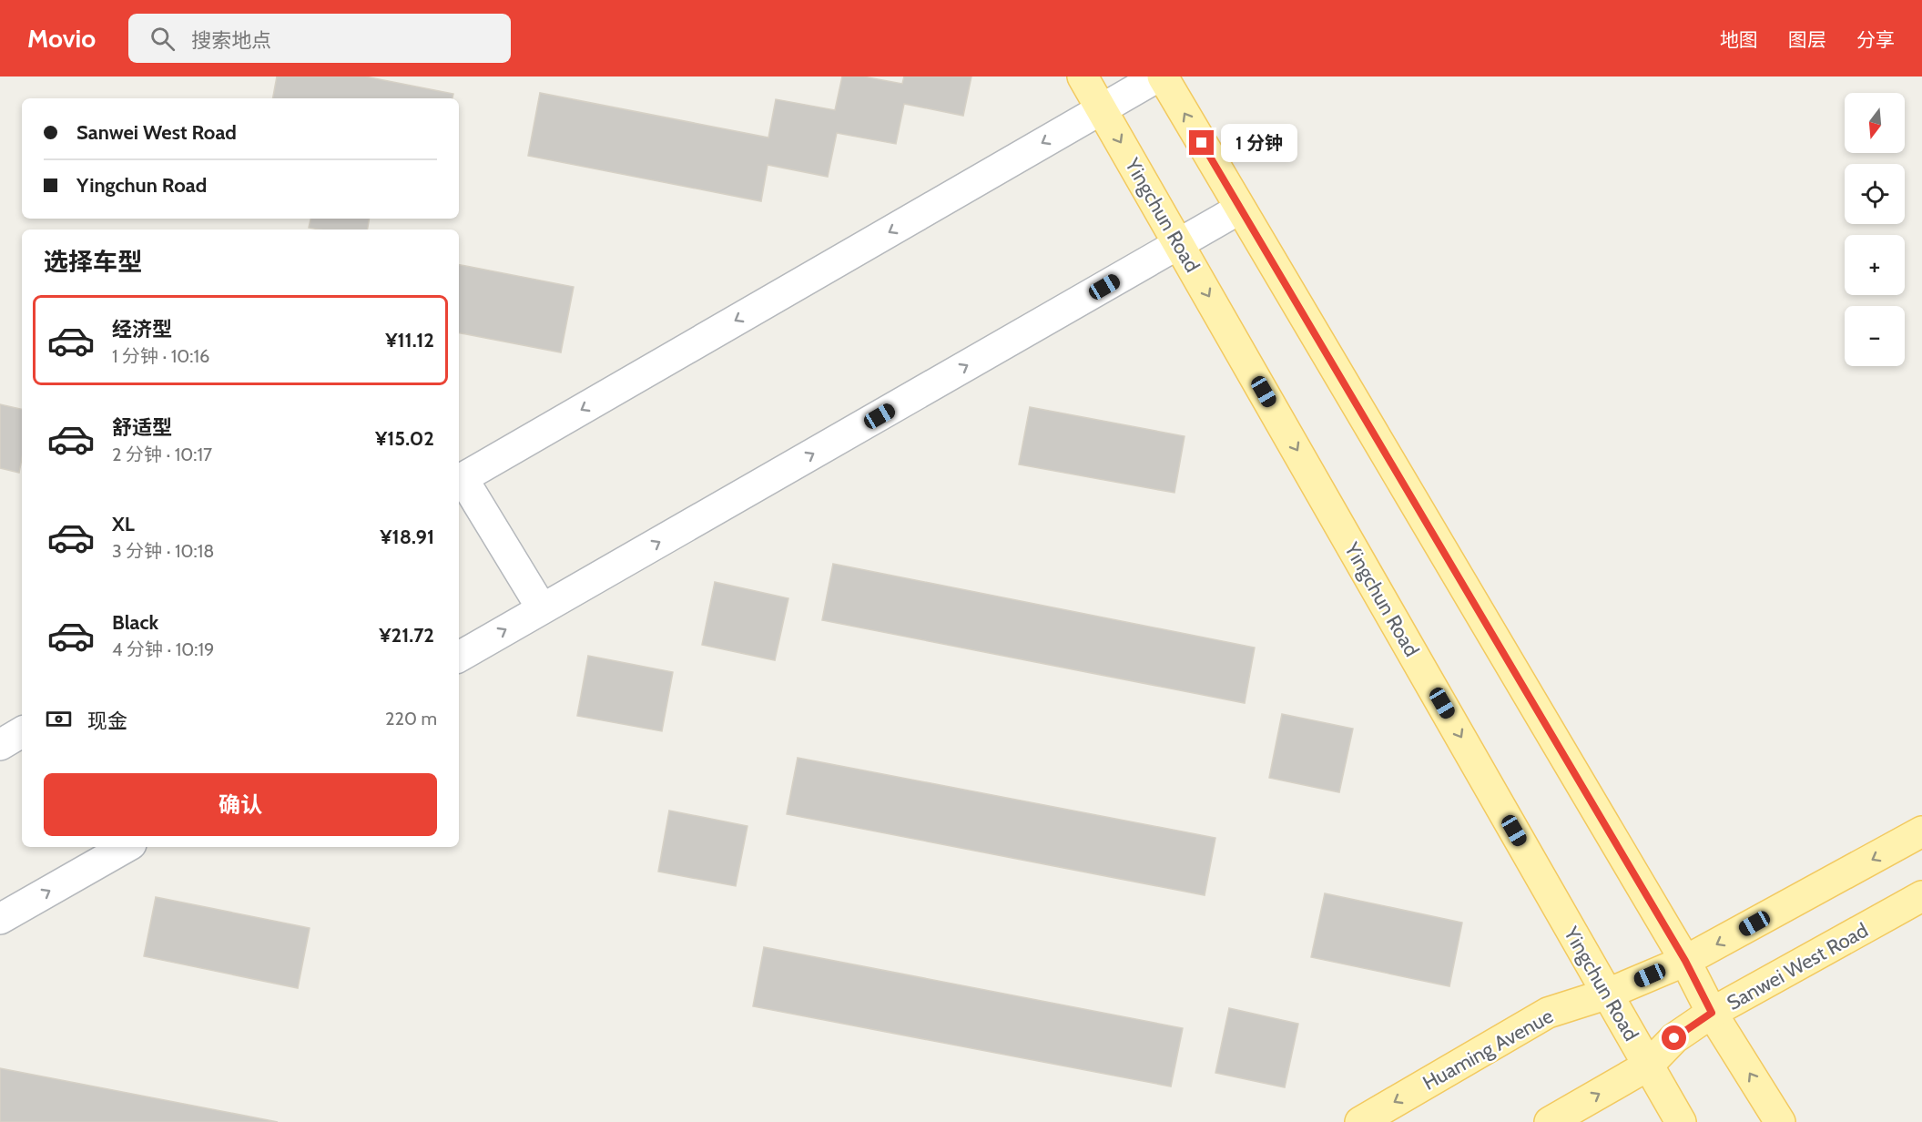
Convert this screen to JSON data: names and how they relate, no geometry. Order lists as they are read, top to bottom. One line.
{"streets":{"main road":["Yingchun Road","Sanwei West Road","Huaming Avenue"]},"crossings":[["Yingchun Road","Sanwei West Road"],["Yingchun Road","Huaming Avenue"]],"north":"bottom","page":{"header":"Movio","search":"搜索地点","nav":["地图","图层","分享"],"map_buttons":["+","−"],"banner":["Sanwei West Road","Yingchun Road"],"bubble":"1 分钟","heading":"选择车型","list":[{"name":"经济型","note":"1 分钟 · 10:16","value":"¥11.12"},{"name":"舒适型","note":"2 分钟 · 10:17","value":"¥15.02"},{"name":"XL","note":"3 分钟 · 10:18","value":"¥18.91"},{"name":"Black","note":"4 分钟 · 10:19","value":"¥21.72"}],"pay":["现金","220 m"],"buttons":"确认"}}
